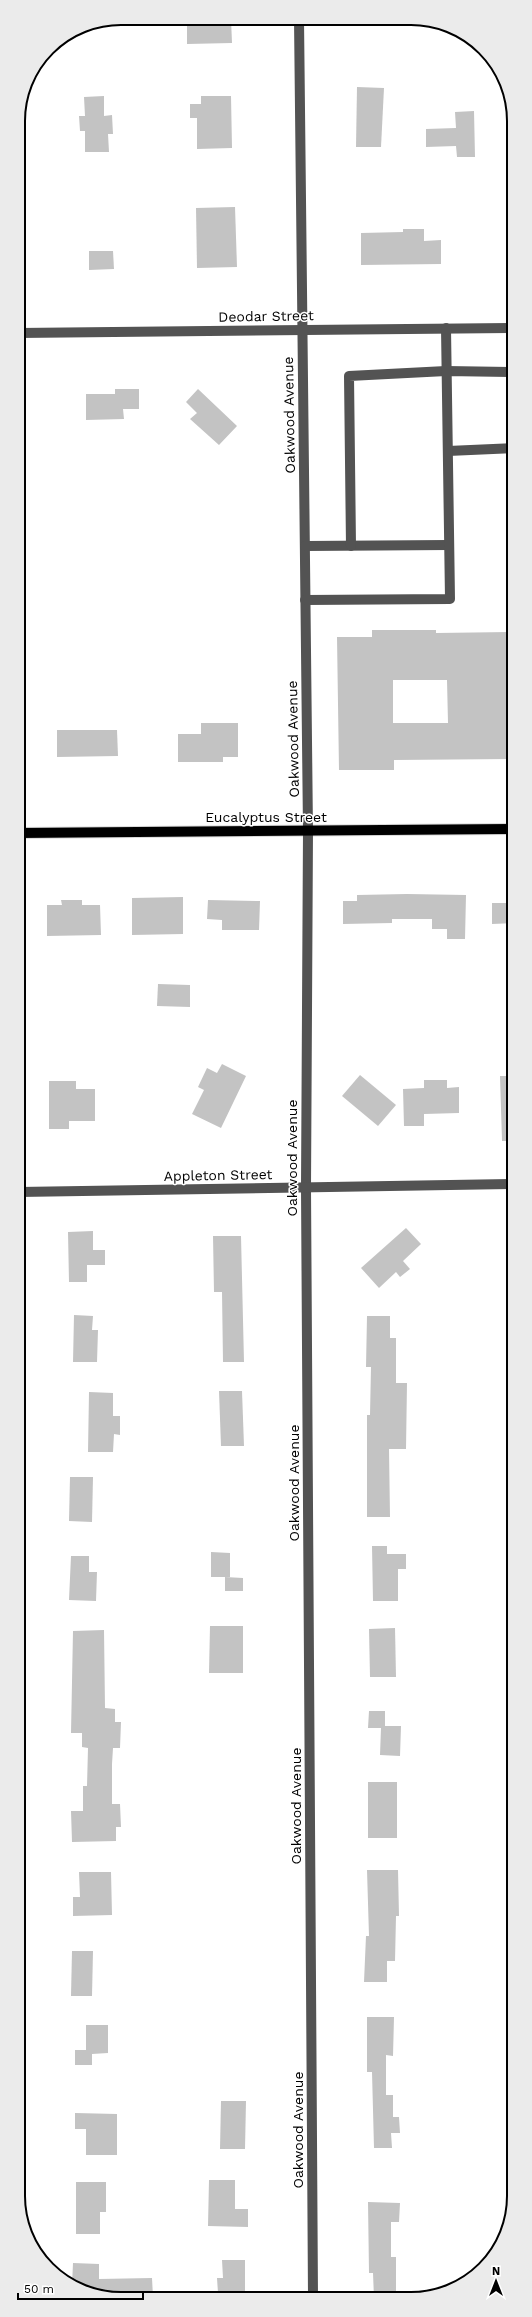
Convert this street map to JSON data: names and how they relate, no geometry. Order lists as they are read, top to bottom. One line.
{"streets":{"main road":["Eucalyptus Street"],"street":["Deodar Street","Oakwood Avenue","Appleton Street"]},"crossings":[["Deodar Street","Oakwood Avenue"],["Oakwood Avenue","Eucalyptus Street"],["Oakwood Avenue","Appleton Street"]],"scale_bar":"50 m","north":"top"}
